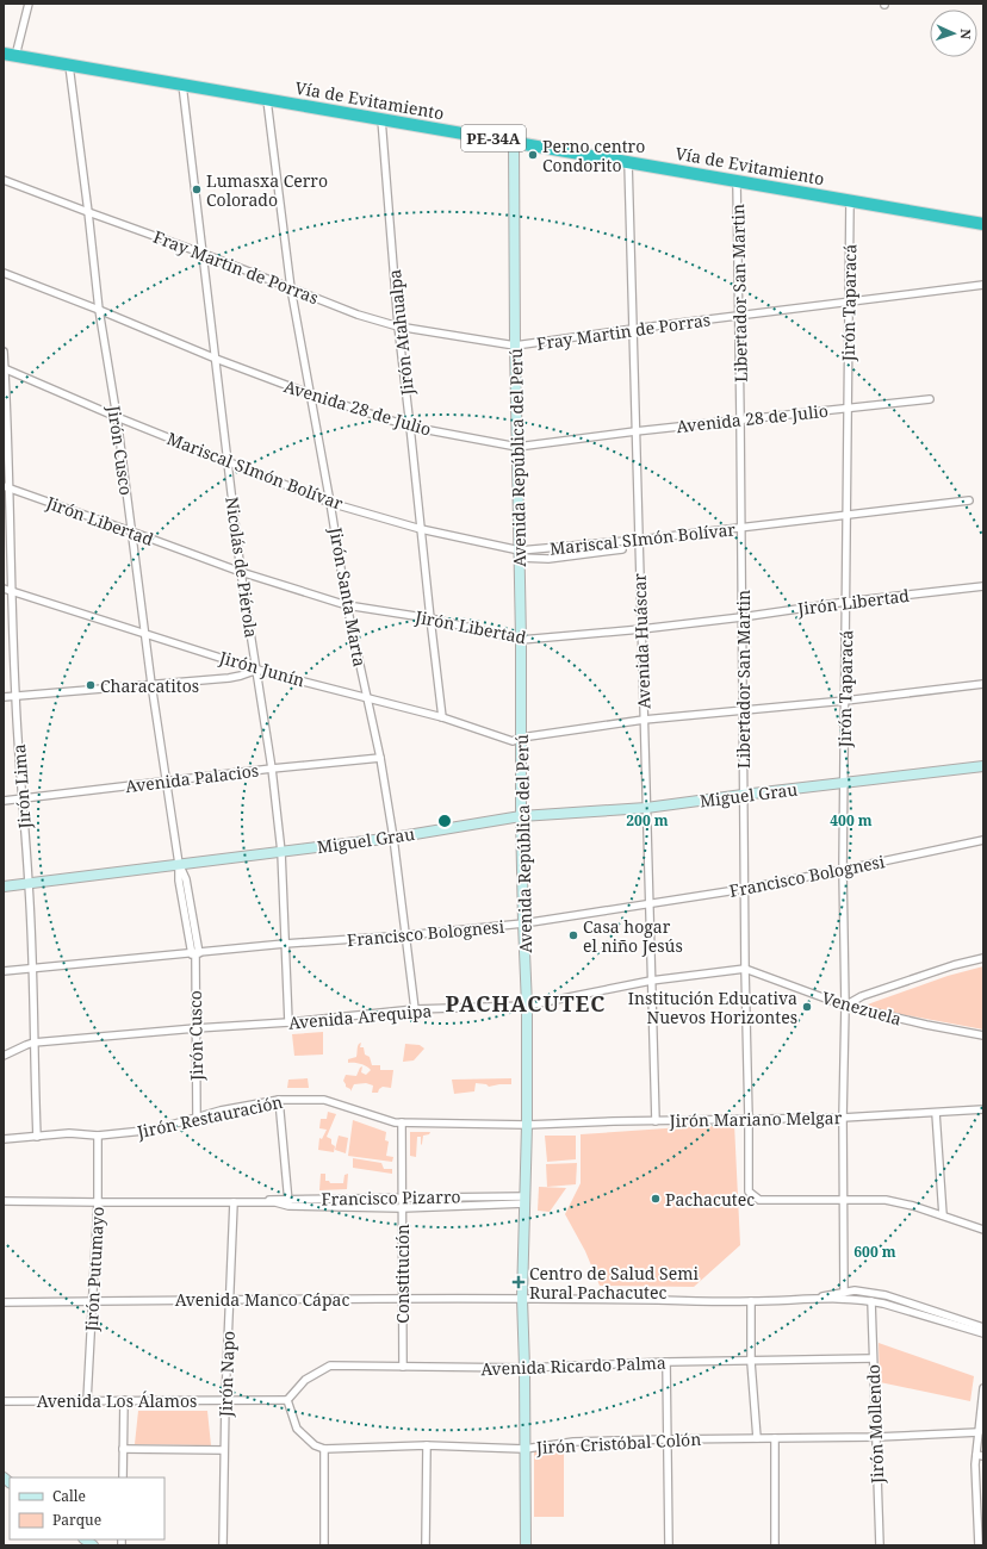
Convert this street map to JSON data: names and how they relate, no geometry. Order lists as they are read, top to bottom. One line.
{"streets":{"highway":["Vía de Evitamiento","PE-34A"],"street":["Fray Martin de Porras","Libertador San Martin","Jirón Taparacá","Jirón Atahualpa","Avenida 28 de Julio","Jirón Cusco","Avenida República del Perú","Mariscal SImón Bolívar","Jirón Libertad","Nicolás de Piérola","Jirón Santa Marta","Avenida Huáscar","Jirón Junín","Avenida Palacios","Jirón Lima","Miguel Grau","Francisco Bolognesi","Venezuela","Avenida Arequipa","Jirón Restauración","Jirón Mariano Melgar","Francisco Pizarro","Jirón Putumayo","Constitución","Avenida Manco Cápac","Avenida Ricardo Palma","Jirón Napo","Avenida Los Álamos","Jirón Mollendo","Jirón Cristóbal Colón"]},"crossings":[["Vía de Evitamiento","Libertador San Martin"],["Vía de Evitamiento","Jirón Taparacá"],["Vía de Evitamiento","Jirón Atahualpa"],["Vía de Evitamiento","Jirón Cusco"],["Vía de Evitamiento","Avenida República del Perú"],["Vía de Evitamiento","Nicolás de Piérola"],["Vía de Evitamiento","Jirón Santa Marta"],["Vía de Evitamiento","Avenida Huáscar"],["Fray Martin de Porras","Libertador San Martin"],["Fray Martin de Porras","Jirón Taparacá"],["Fray Martin de Porras","Jirón Atahualpa"],["Fray Martin de Porras","Jirón Cusco"],["Fray Martin de Porras","Avenida República del Perú"],["Fray Martin de Porras","Nicolás de Piérola"],["Fray Martin de Porras","Jirón Santa Marta"],["Fray Martin de Porras","Avenida Huáscar"],["Libertador San Martin","Avenida 28 de Julio"],["Libertador San Martin","Mariscal SImón Bolívar"],["Libertador San Martin","Jirón Libertad"],["Libertador San Martin","Jirón Junín"],["Libertador San Martin","Miguel Grau"],["Libertador San Martin","Francisco Bolognesi"],["Libertador San Martin","Venezuela"],["Libertador San Martin","Avenida Arequipa"],["Libertador San Martin","Jirón Mariano Melgar"],["Jirón Taparacá","Avenida 28 de Julio"],["Jirón Taparacá","Mariscal SImón Bolívar"],["Jirón Taparacá","Jirón Libertad"],["Jirón Taparacá","Jirón Junín"],["Jirón Taparacá","Miguel Grau"],["Jirón Taparacá","Francisco Bolognesi"],["Jirón Taparacá","Venezuela"],["Jirón Atahualpa","Avenida 28 de Julio"],["Jirón Atahualpa","Mariscal SImón Bolívar"],["Jirón Atahualpa","Jirón Libertad"],["Jirón Atahualpa","Jirón Junín"],["Avenida 28 de Julio","Jirón Cusco"],["Avenida 28 de Julio","Avenida República del Perú"],["Avenida 28 de Julio","Nicolás de Piérola"],["Avenida 28 de Julio","Jirón Santa Marta"],["Avenida 28 de Julio","Avenida Huáscar"],["Jirón Cusco","Mariscal SImón Bolívar"],["Jirón Cusco","Jirón Libertad"],["Jirón Cusco","Jirón Junín"],["Jirón Cusco","Avenida Palacios"],["Jirón Cusco","Miguel Grau"],["Jirón Cusco","Francisco Bolognesi"],["Jirón Cusco","Avenida Arequipa"],["Jirón Cusco","Jirón Restauración"],["Avenida República del Perú","Mariscal SImón Bolívar"],["Avenida República del Perú","Jirón Libertad"],["Avenida República del Perú","Jirón Junín"],["Avenida República del Perú","Miguel Grau"],["Avenida República del Perú","Francisco Bolognesi"],["Avenida República del Perú","Avenida Arequipa"],["Avenida República del Perú","Jirón Restauración"],["Avenida República del Perú","Jirón Mariano Melgar"],["Avenida República del Perú","Francisco Pizarro"],["Avenida República del Perú","Avenida Manco Cápac"],["Avenida República del Perú","Avenida Ricardo Palma"],["Avenida República del Perú","Jirón Cristóbal Colón"],["Mariscal SImón Bolívar","Nicolás de Piérola"],["Mariscal SImón Bolívar","Jirón Santa Marta"],["Mariscal SImón Bolívar","Avenida Huáscar"],["Mariscal SImón Bolívar","Jirón Lima"],["Jirón Libertad","Nicolás de Piérola"],["Jirón Libertad","Jirón Santa Marta"],["Jirón Libertad","Avenida Huáscar"],["Jirón Libertad","Jirón Lima"],["Nicolás de Piérola","Jirón Junín"],["Nicolás de Piérola","Avenida Palacios"],["Nicolás de Piérola","Miguel Grau"],["Nicolás de Piérola","Francisco Bolognesi"],["Nicolás de Piérola","Avenida Arequipa"],["Jirón Santa Marta","Jirón Junín"],["Jirón Santa Marta","Avenida Palacios"],["Jirón Santa Marta","Miguel Grau"],["Jirón Santa Marta","Francisco Bolognesi"],["Jirón Santa Marta","Avenida Arequipa"],["Avenida Huáscar","Jirón Junín"],["Avenida Huáscar","Miguel Grau"],["Avenida Huáscar","Francisco Bolognesi"],["Avenida Huáscar","Avenida Arequipa"],["Avenida Huáscar","Jirón Mariano Melgar"],["Jirón Junín","Jirón Lima"],["Avenida Palacios","Jirón Lima"],["Jirón Lima","Miguel Grau"],["Jirón Lima","Francisco Bolognesi"],["Jirón Lima","Avenida Arequipa"],["Jirón Lima","Jirón Restauración"],["Venezuela","Avenida Arequipa"],["Jirón Restauración","Jirón Mariano Melgar"],["Jirón Restauración","Jirón Putumayo"],["Jirón Restauración","Constitución"],["Francisco Pizarro","Jirón Putumayo"],["Francisco Pizarro","Constitución"],["Francisco Pizarro","Jirón Napo"],["Jirón Putumayo","Avenida Manco Cápac"],["Jirón Putumayo","Avenida Los Álamos"],["Constitución","Avenida Manco Cápac"],["Constitución","Avenida Ricardo Palma"],["Avenida Manco Cápac","Jirón Napo"],["Avenida Ricardo Palma","Avenida Los Álamos"],["Avenida Ricardo Palma","Jirón Mollendo"],["Jirón Napo","Avenida Los Álamos"],["Jirón Mollendo","Jirón Cristóbal Colón"]],"districts":["PACHACUTEC"],"places":{"other":["Perno centro Condorito","Lumasxa Cerro Colorado","Characatitos","Casa hogar el niño Jesús","Institución Educativa Nuevos Horizontes","Pachacutec"],"health":["Centro de Salud Semi Rural Pachacutec"]},"legend":["Calle","Parque"],"north":"right","rings":["200 m","400 m","600 m"]}
